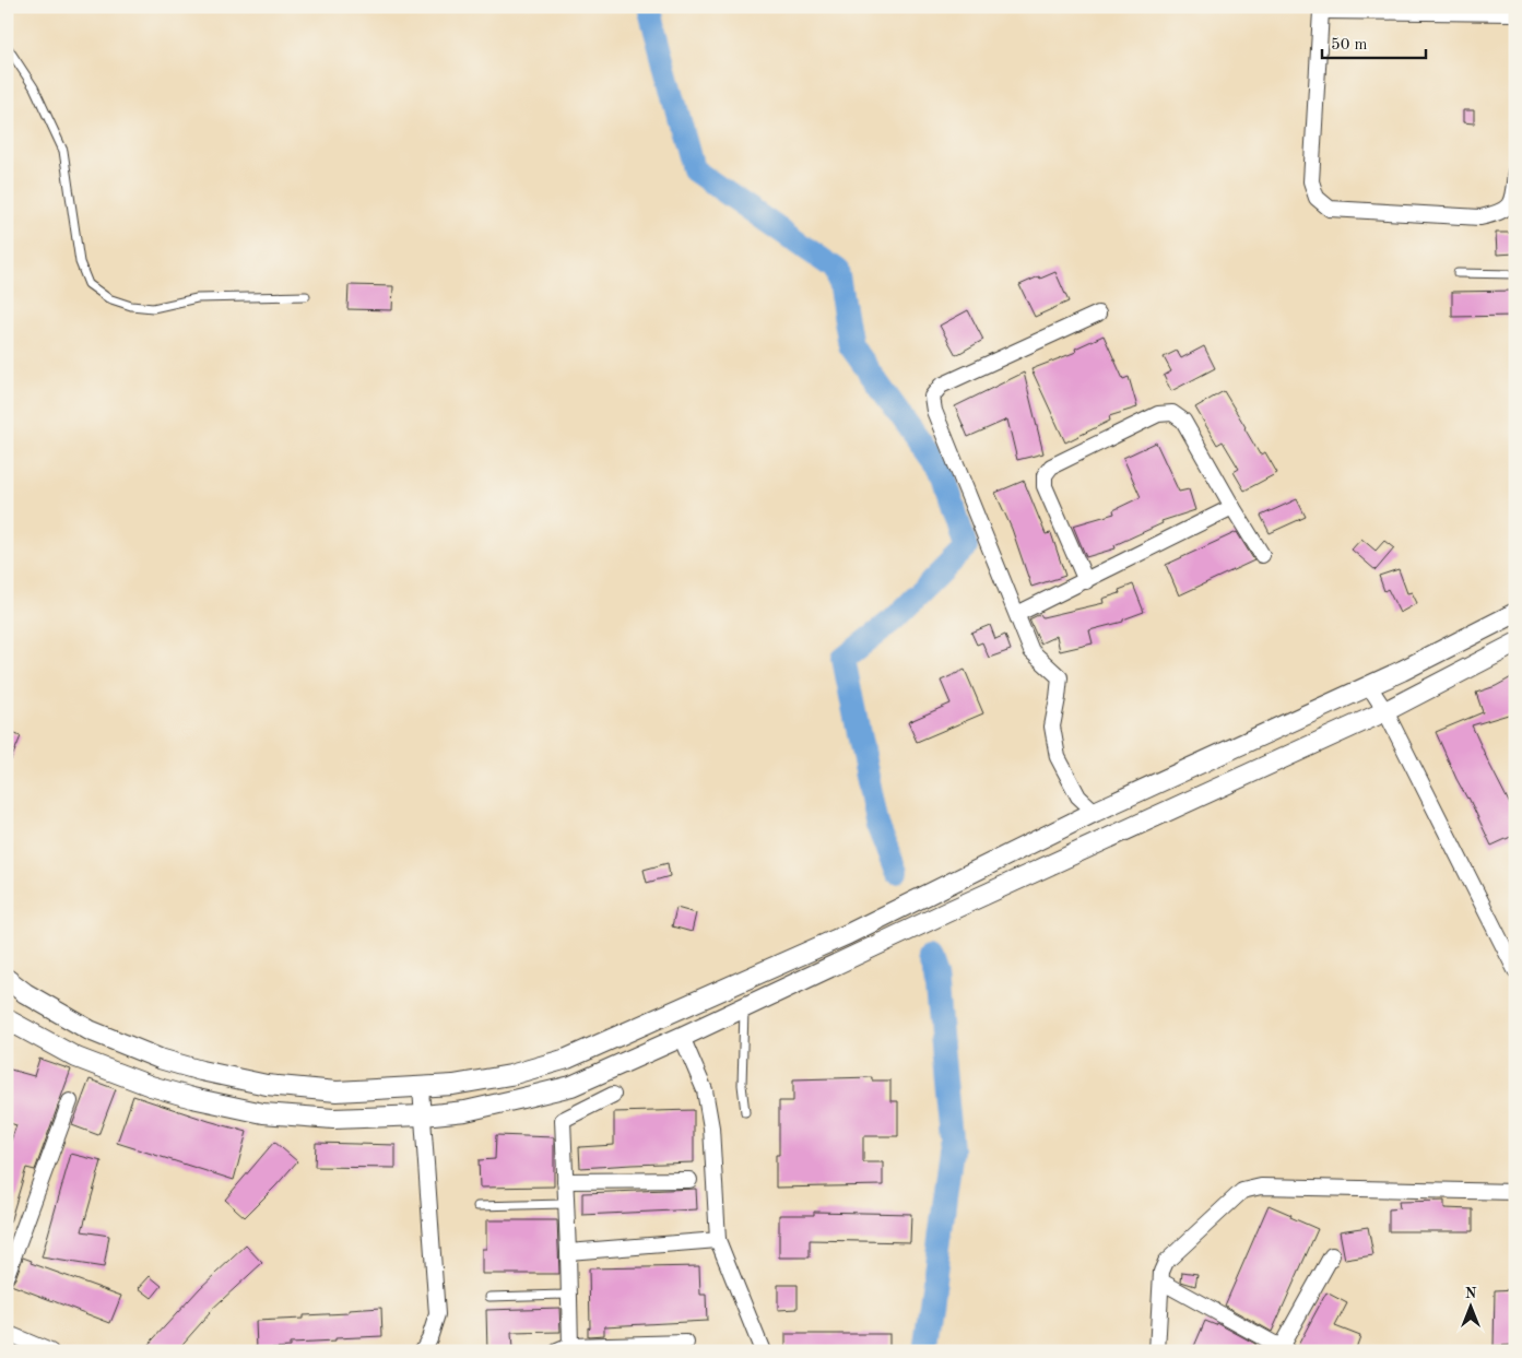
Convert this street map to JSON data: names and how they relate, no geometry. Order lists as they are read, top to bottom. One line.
{"scale_bar":"50 m","north":"top"}
